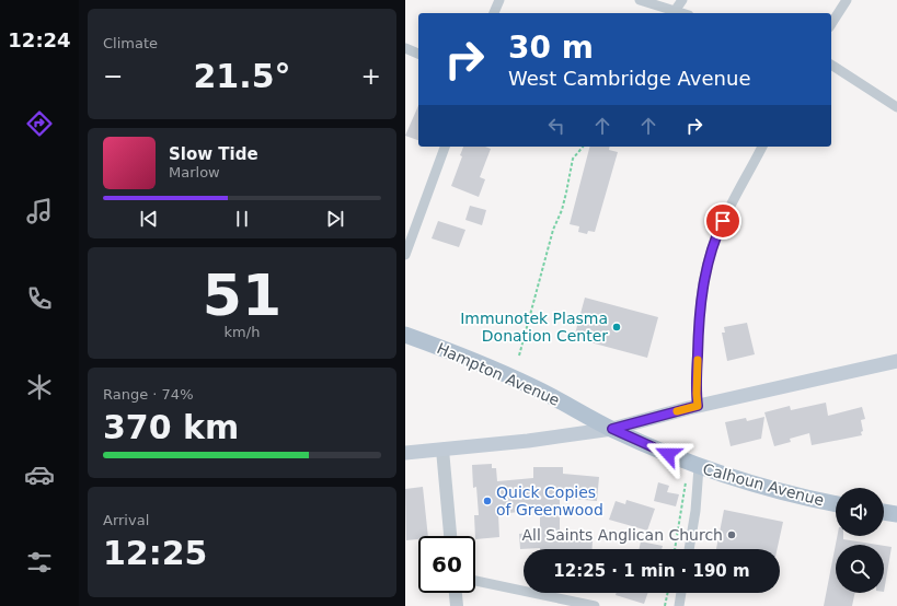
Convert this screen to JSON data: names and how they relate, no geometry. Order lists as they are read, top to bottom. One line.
{"streets":{"main road":["Hampton Avenue","Calhoun Avenue"]},"crossings":[["Hampton Avenue","Calhoun Avenue"]],"places":["Immunotek Plasma Donation Center","Quick Copies of Greenwood","All Saints Anglican Church"],"page":{"tabs":"12:24","tile":["Climate",["51","km/h"],["Range · 74%","370 km"],["Arrival","12:25"]],"turn":["30 m","West Cambridge Avenue"],"heat":["−","21.5°","+"],"song":["Slow Tide","Marlow"],"limit":"60","trip":"12:25 · 1 min · 190 m"}}
